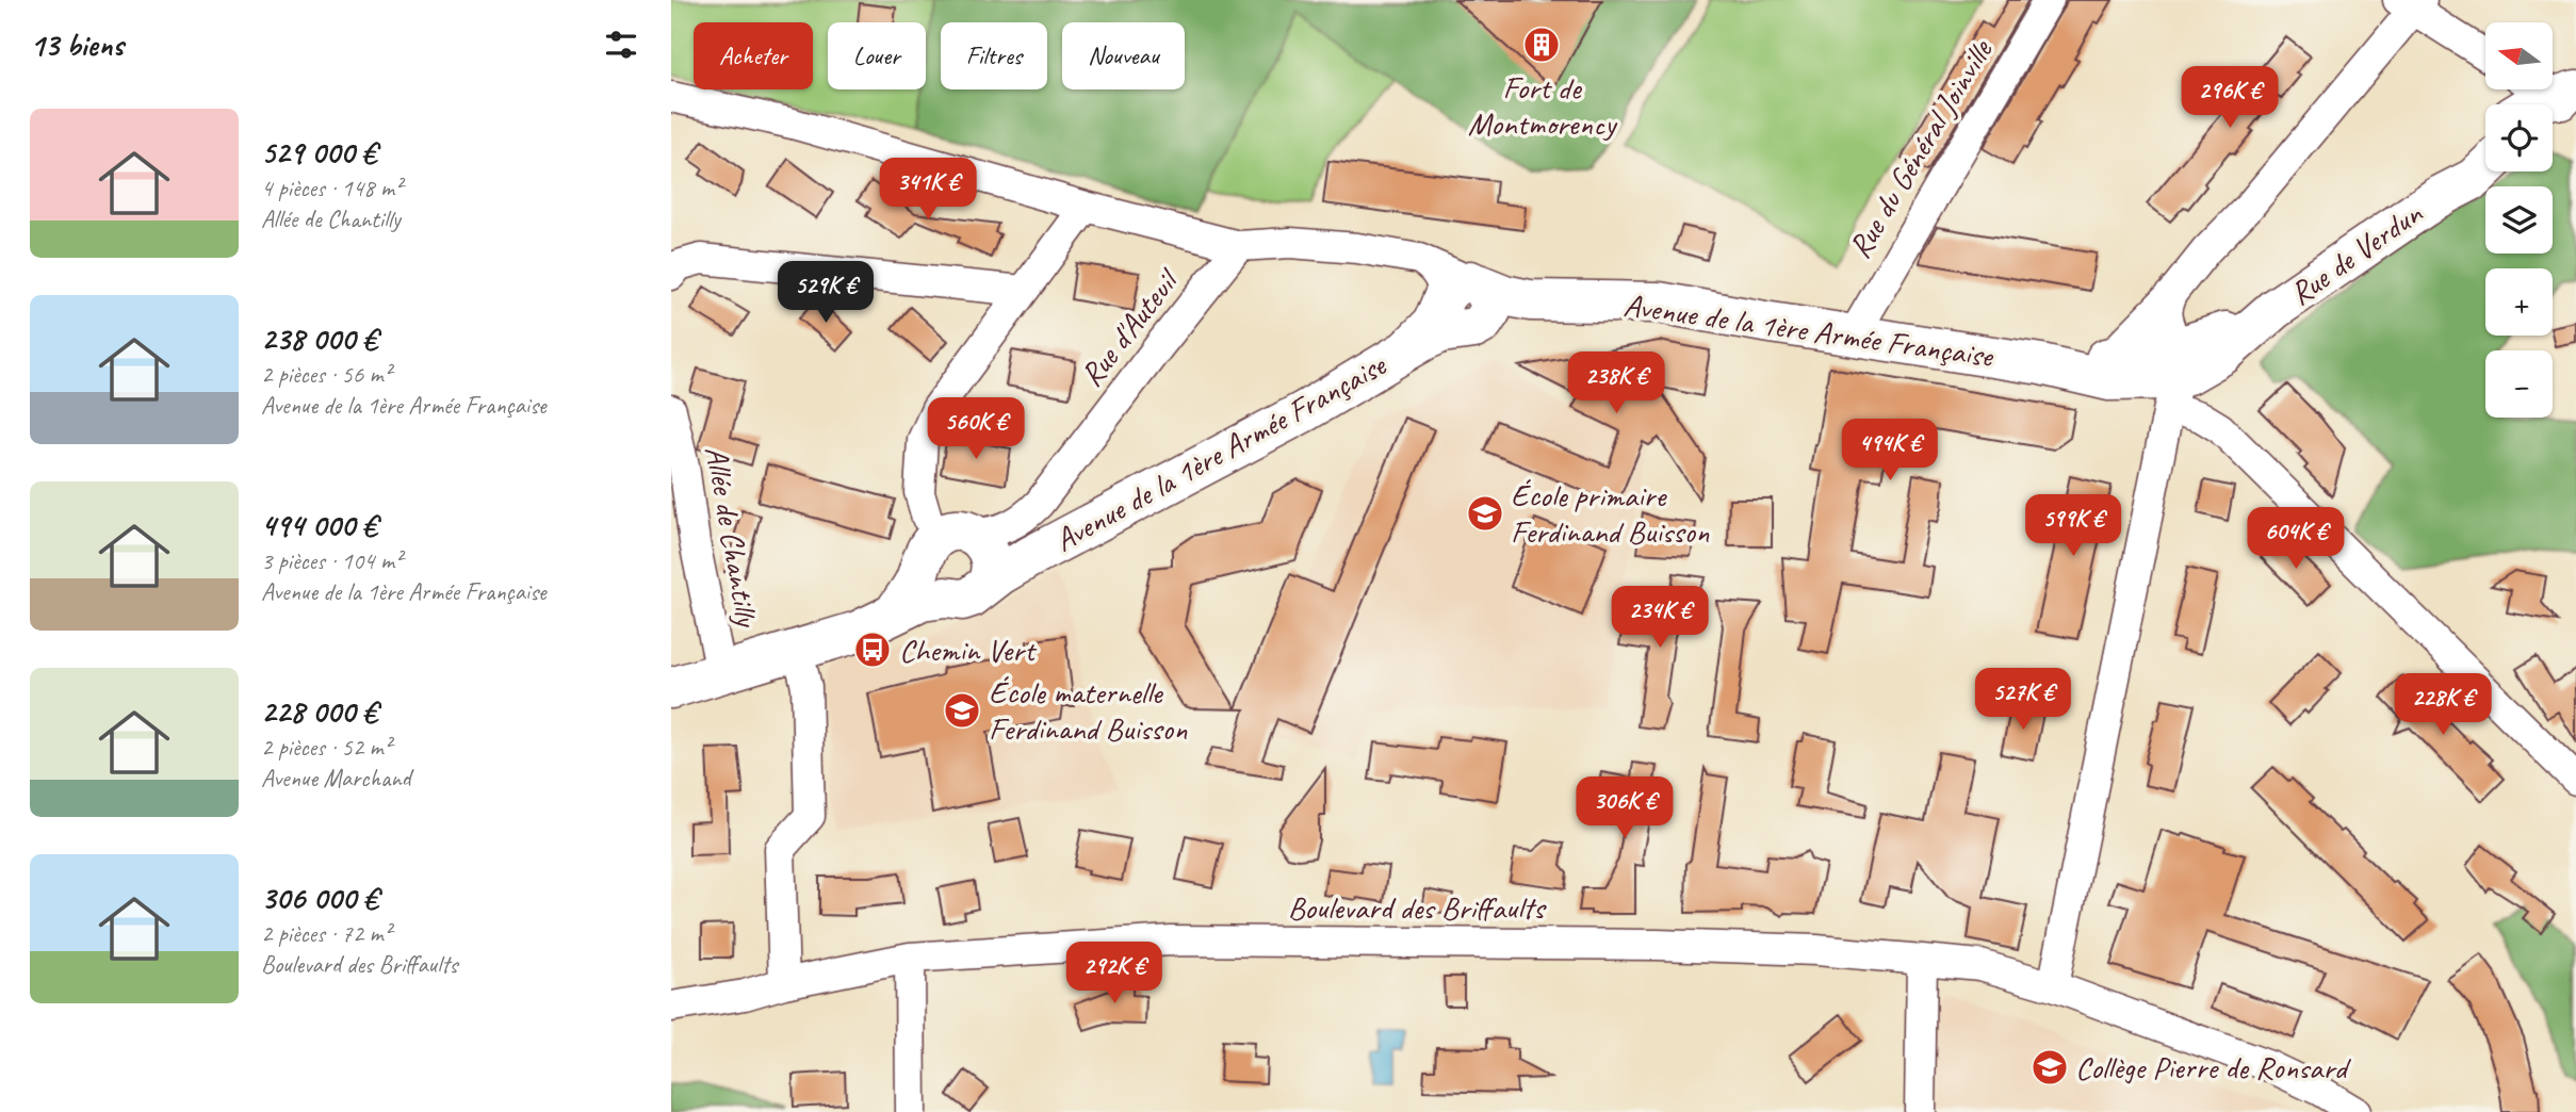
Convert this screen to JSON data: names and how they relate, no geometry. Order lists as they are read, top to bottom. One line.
{"streets":{"main road":["Rue de Verdun","Avenue de la 1ère Armée Française"],"street":["Rue du Général Joinville","Rue d'Auteuil","Allée de Chantilly","Boulevard des Briffaults"]},"crossings":[["Rue du Général Joinville","Avenue de la 1ère Armée Française"],["Rue de Verdun","Avenue de la 1ère Armée Française"],["Rue d'Auteuil","Avenue de la 1ère Armée Française"]],"places":{"building":["Fort de Montmorency"],"school or university":["École primaire Ferdinand Buisson","École maternelle Ferdinand Buisson","Collège Pierre de Ronsard"],"bus stop":["Chemin Vert"]},"north":"left","page":{"heading":"13 biens","map_buttons":["+","−"],"chip":["Acheter","Louer","Filtres","Nouveau"],"price":["296K €","341K €","529K €","238K €","560K €","494K €","599K €","604K €","234K €","527K €","228K €","306K €","292K €"],"list":[{"name":"529 000 €","note":"4 pièces · 148 m² · Allée de Chantilly"},{"name":"238 000 €","note":"2 pièces · 56 m² · Avenue de la 1ère Armée Française"},{"name":"494 000 €","note":"3 pièces · 104 m² · Avenue de la 1ère Armée Française"},{"name":"228 000 €","note":"2 pièces · 52 m² · Avenue Marchand"},{"name":"306 000 €","note":"2 pièces · 72 m² · Boulevard des Briffaults"}]}}
